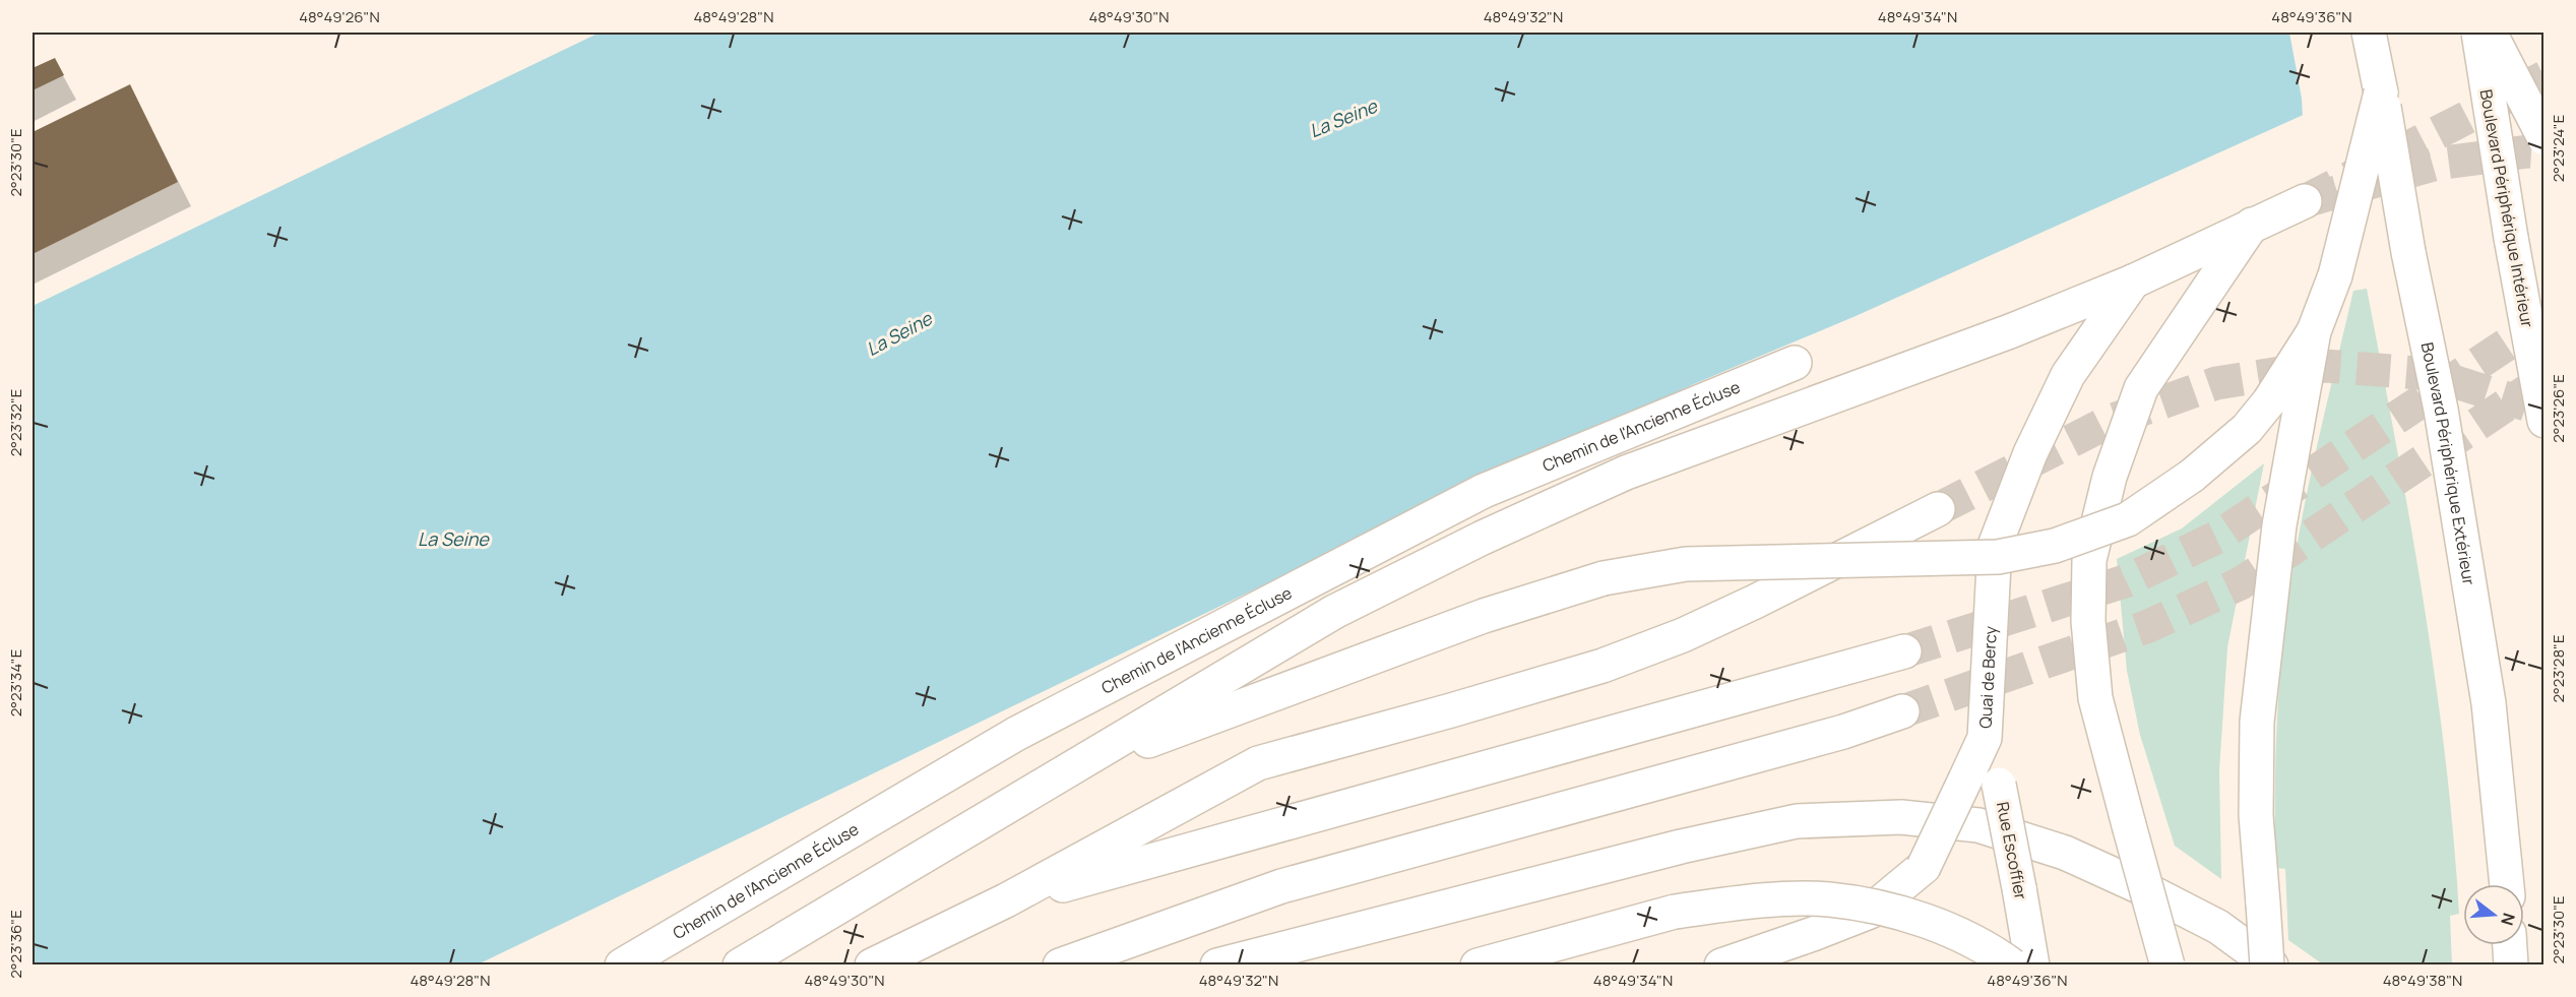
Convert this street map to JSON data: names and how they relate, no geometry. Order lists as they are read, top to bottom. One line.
{"streets":{"main road":["Boulevard Périphérique Intérieur","Chemin de l'Ancienne Écluse","Boulevard Périphérique Extérieur","Quai de Bercy","Rue Escoffier"]},"crossings":[["Quai de Bercy","Rue Escoffier"]],"water":["La Seine"],"north":"right","coordinates":["48°49'26\"N","48°49'28\"N","48°49'30\"N","48°49'32\"N","48°49'34\"N","48°49'36\"N","2°23'24\"E","2°23'30\"E","2°23'26\"E","2°23'32\"E","2°23'28\"E","2°23'34\"E","2°23'36\"E","48°49'38\"N"]}
